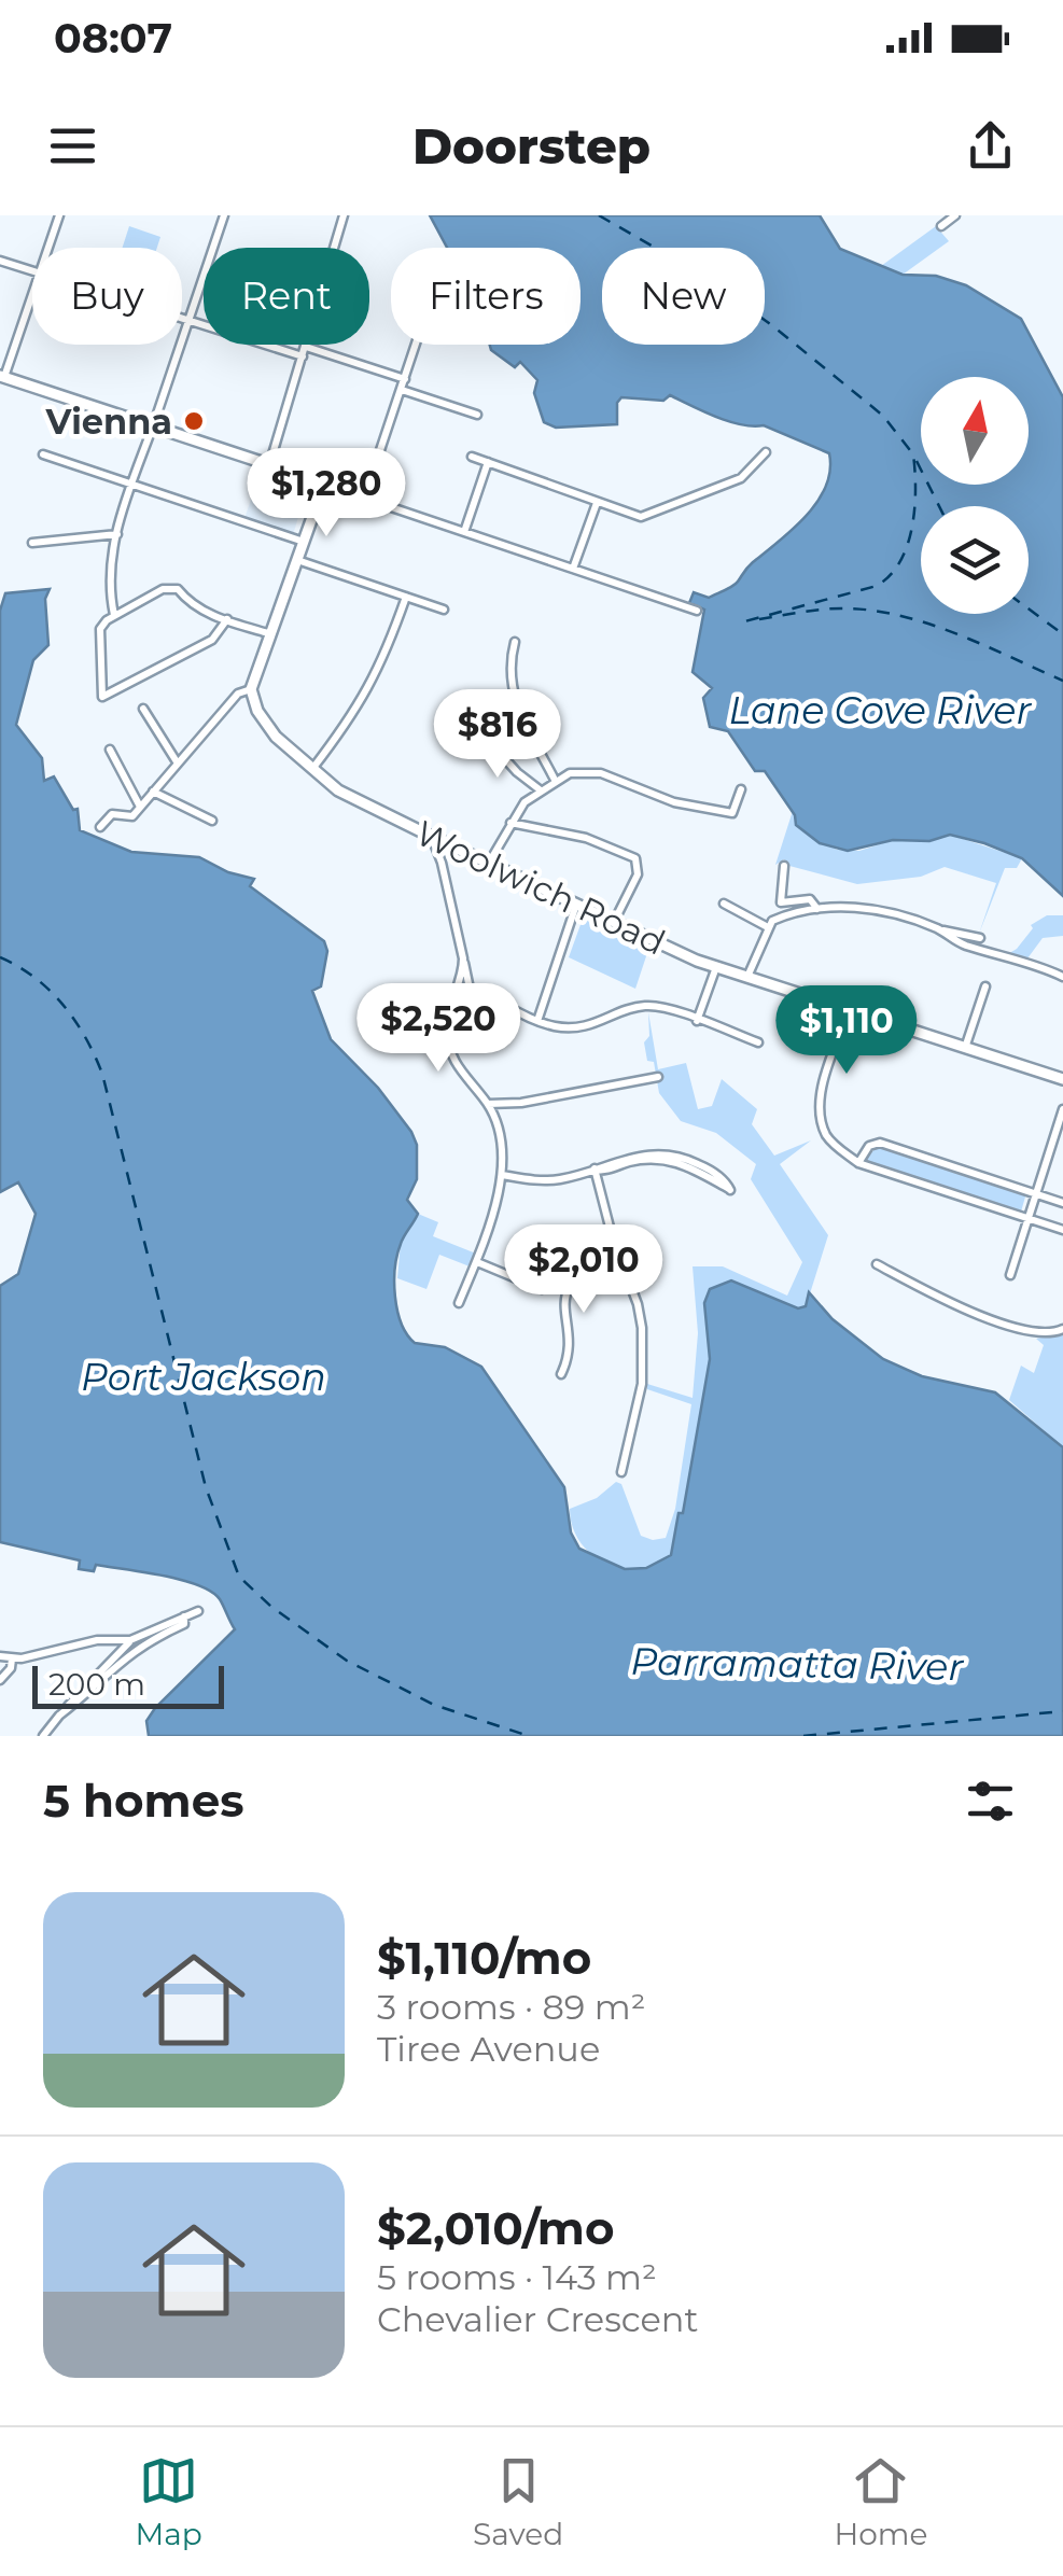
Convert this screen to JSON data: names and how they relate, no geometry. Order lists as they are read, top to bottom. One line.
{"streets":{"street":["Woolwich Road"]},"water":["Lane Cove River","Port Jackson","Parramatta River"],"places":["Vienna"],"scale_bar":"200 m","north":"top","page":{"status":"08:07","header":"Doorstep","chip":["Buy","Rent","Filters","New"],"price":["$1,280","$816","$2,520","$1,110","$2,010"],"scale":"200 m","heading":"5 homes","list":[{"name":"$1,110/mo","note":"3 rooms · 89 m² · Tiree Avenue"},{"name":"$2,010/mo","note":"5 rooms · 143 m² · Chevalier Crescent"}],"tabs":["Map","Saved","Home"]}}
